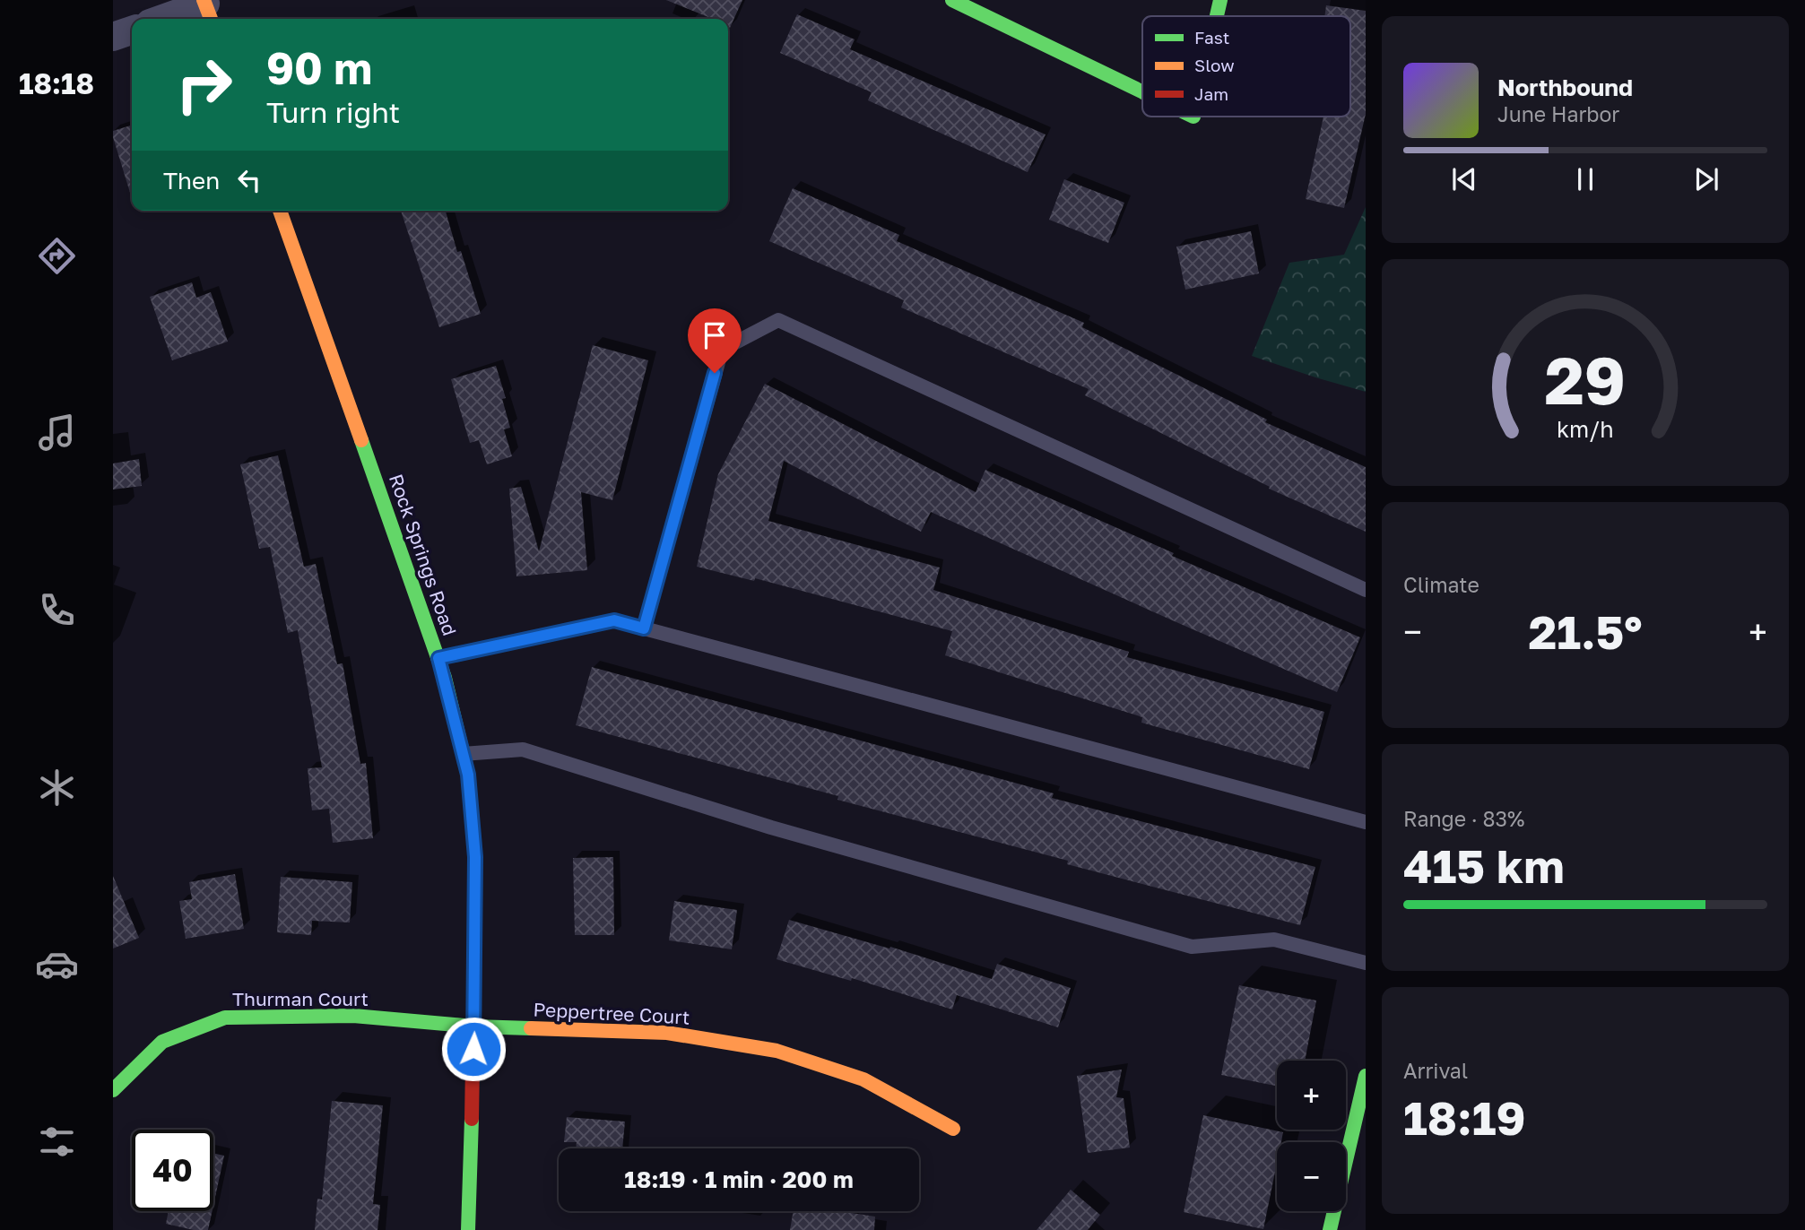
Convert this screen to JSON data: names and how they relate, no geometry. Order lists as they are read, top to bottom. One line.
{"streets":{"street":["Rock Springs Road","Thurman Court","Peppertree Court"]},"crossings":[["Rock Springs Road","Thurman Court"],["Rock Springs Road","Peppertree Court"],["Thurman Court","Peppertree Court"]],"legend":["Fast","Slow","Jam"],"page":{"tabs":"18:18","turn":["90 m","Turn right"],"song":["Northbound","June Harbor"],"then":"Then","tile":["Climate",["Range · 83%","415 km"],["Arrival","18:19"]],"heat":["−","21.5°","+"],"map_buttons":["+","−"],"limit":"40","trip":"18:19 · 1 min · 200 m","gauge":["29","km/h"]}}
